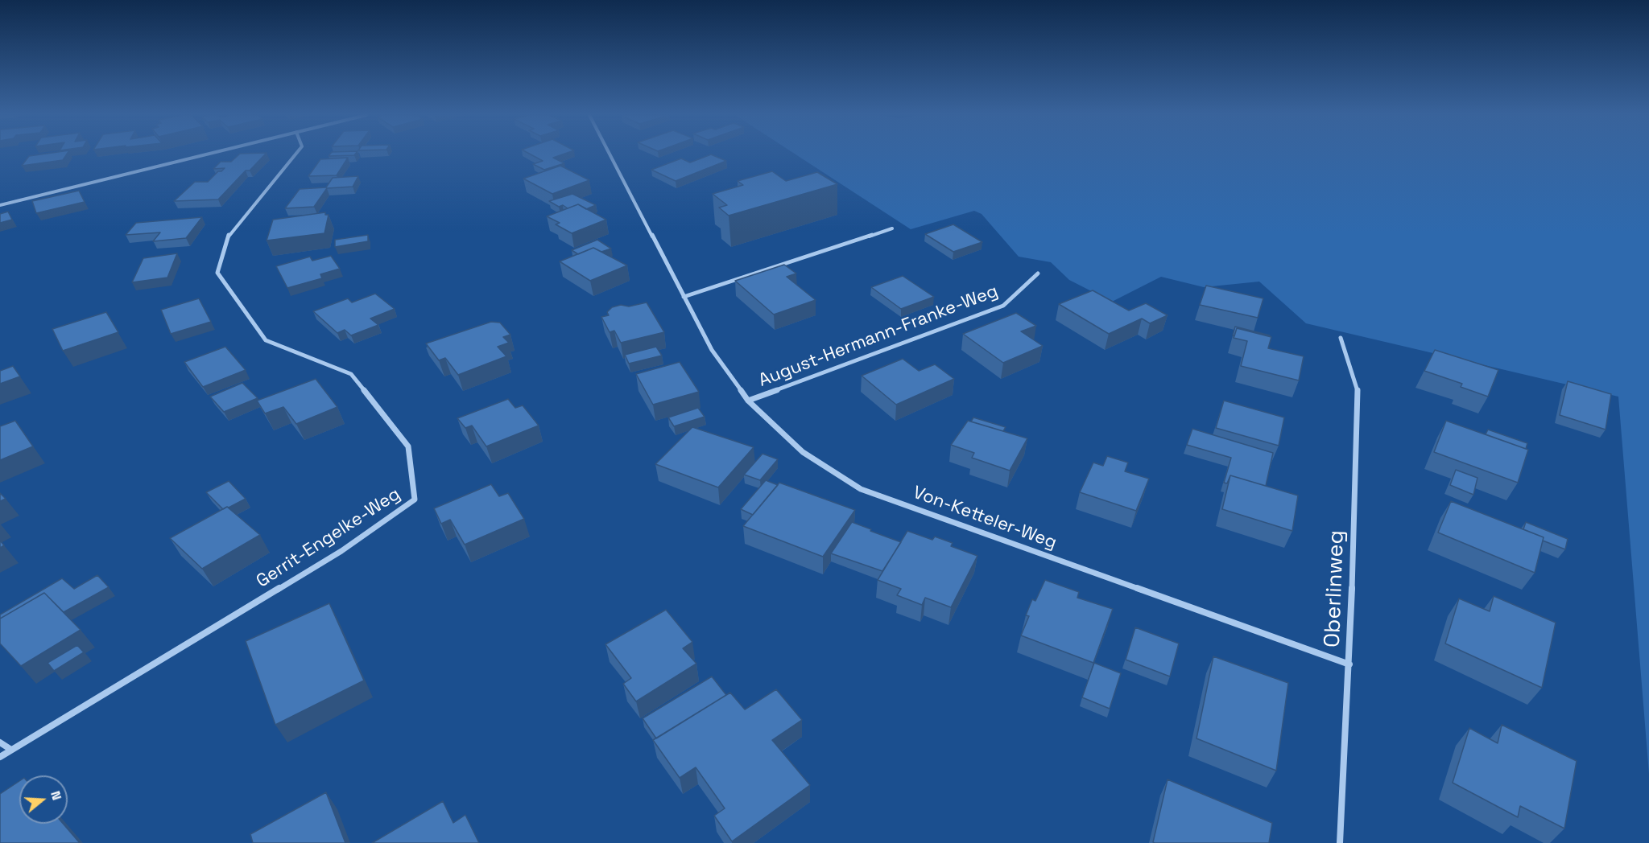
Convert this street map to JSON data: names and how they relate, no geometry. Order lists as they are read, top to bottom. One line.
{"streets":{"street":["August-Hermann-Franke-Weg","Von-Ketteler-Weg","Gerrit-Engelke-Weg","Oberlinweg"]},"crossings":[["August-Hermann-Franke-Weg","Von-Ketteler-Weg"],["Von-Ketteler-Weg","Oberlinweg"]],"north":"right"}
